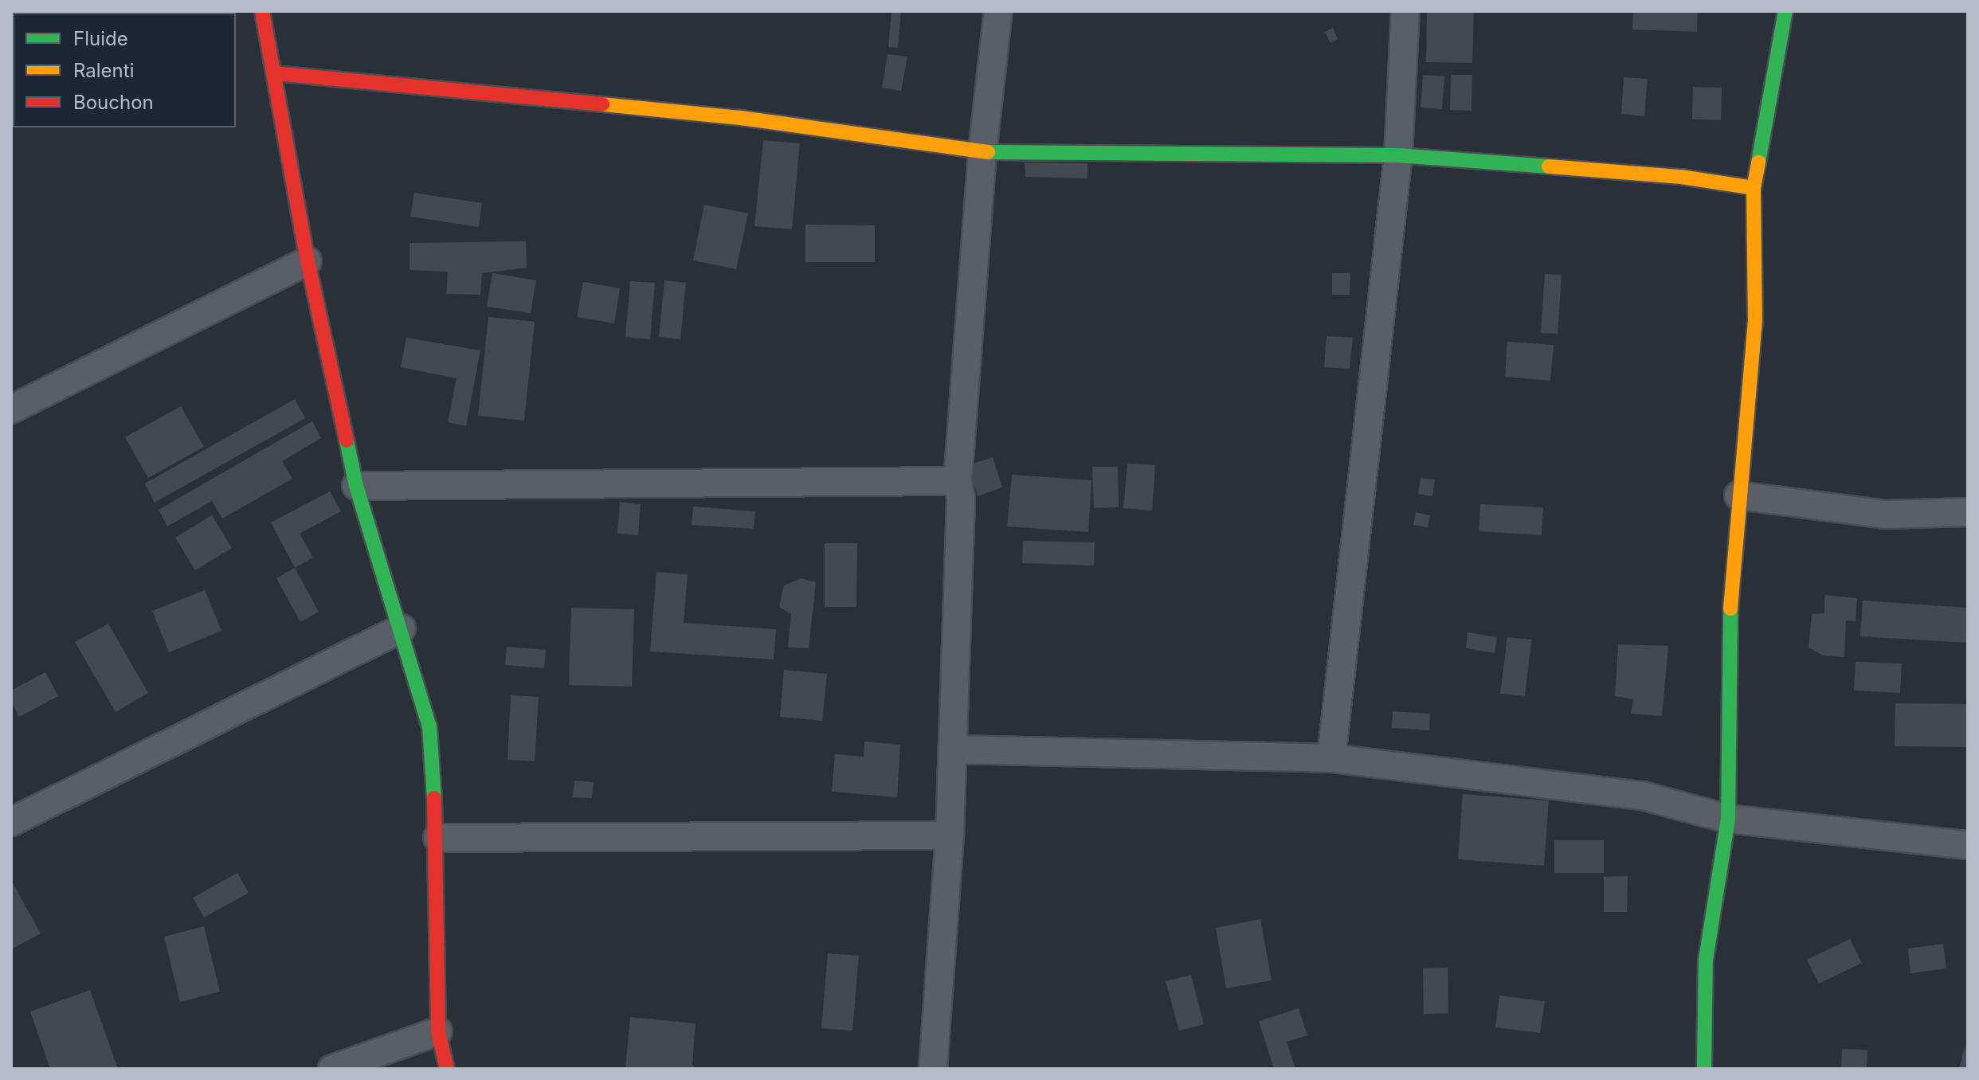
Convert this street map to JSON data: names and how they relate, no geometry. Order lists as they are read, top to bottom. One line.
{"legend":["Fluide","Ralenti","Bouchon"]}
